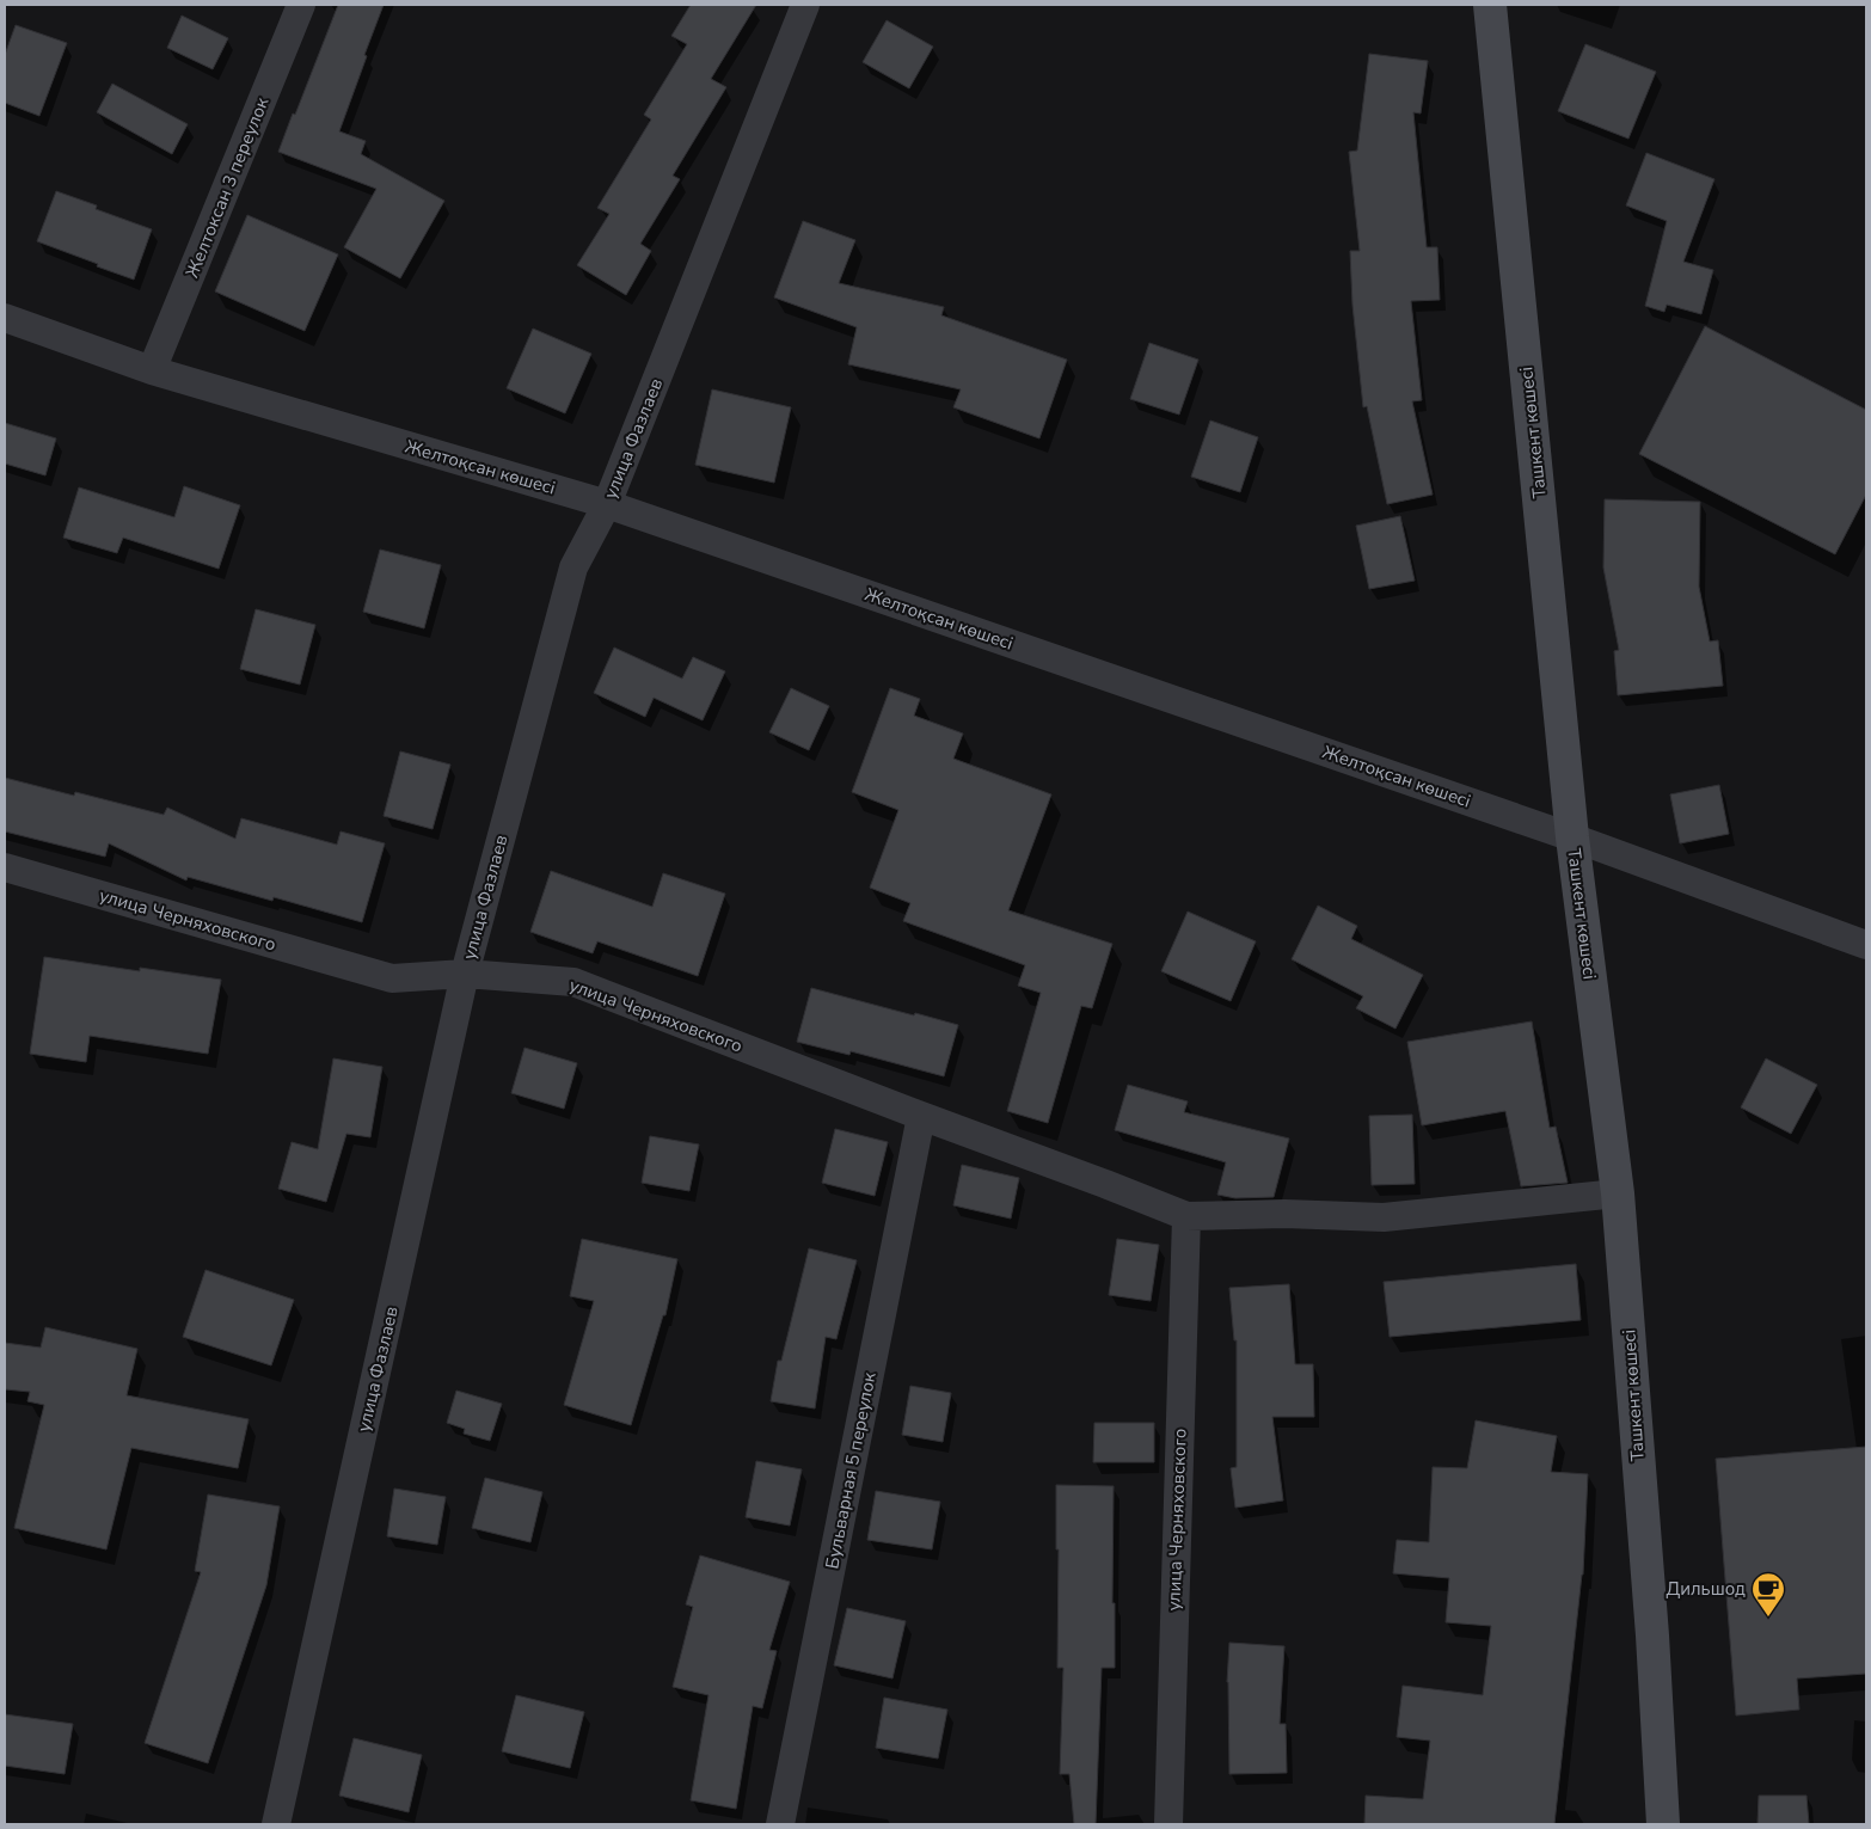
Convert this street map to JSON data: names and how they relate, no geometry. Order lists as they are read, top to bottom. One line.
{"streets":{"main road":["Ташкент көшесі"],"street":["Желтоксан 3 переулок","улица Фазлаев","Желтоқсан көшесі","улица Черняховского","Бульварная 5 переулок"]},"crossings":[["Желтоксан 3 переулок","Желтоқсан көшесі"],["Ташкент көшесі","Желтоқсан көшесі"],["Ташкент көшесі","улица Черняховского"],["улица Фазлаев","Желтоқсан көшесі"],["улица Фазлаев","улица Черняховского"],["улица Черняховского","Бульварная 5 переулок"]],"places":{"cafe":["Дильшод"]}}
